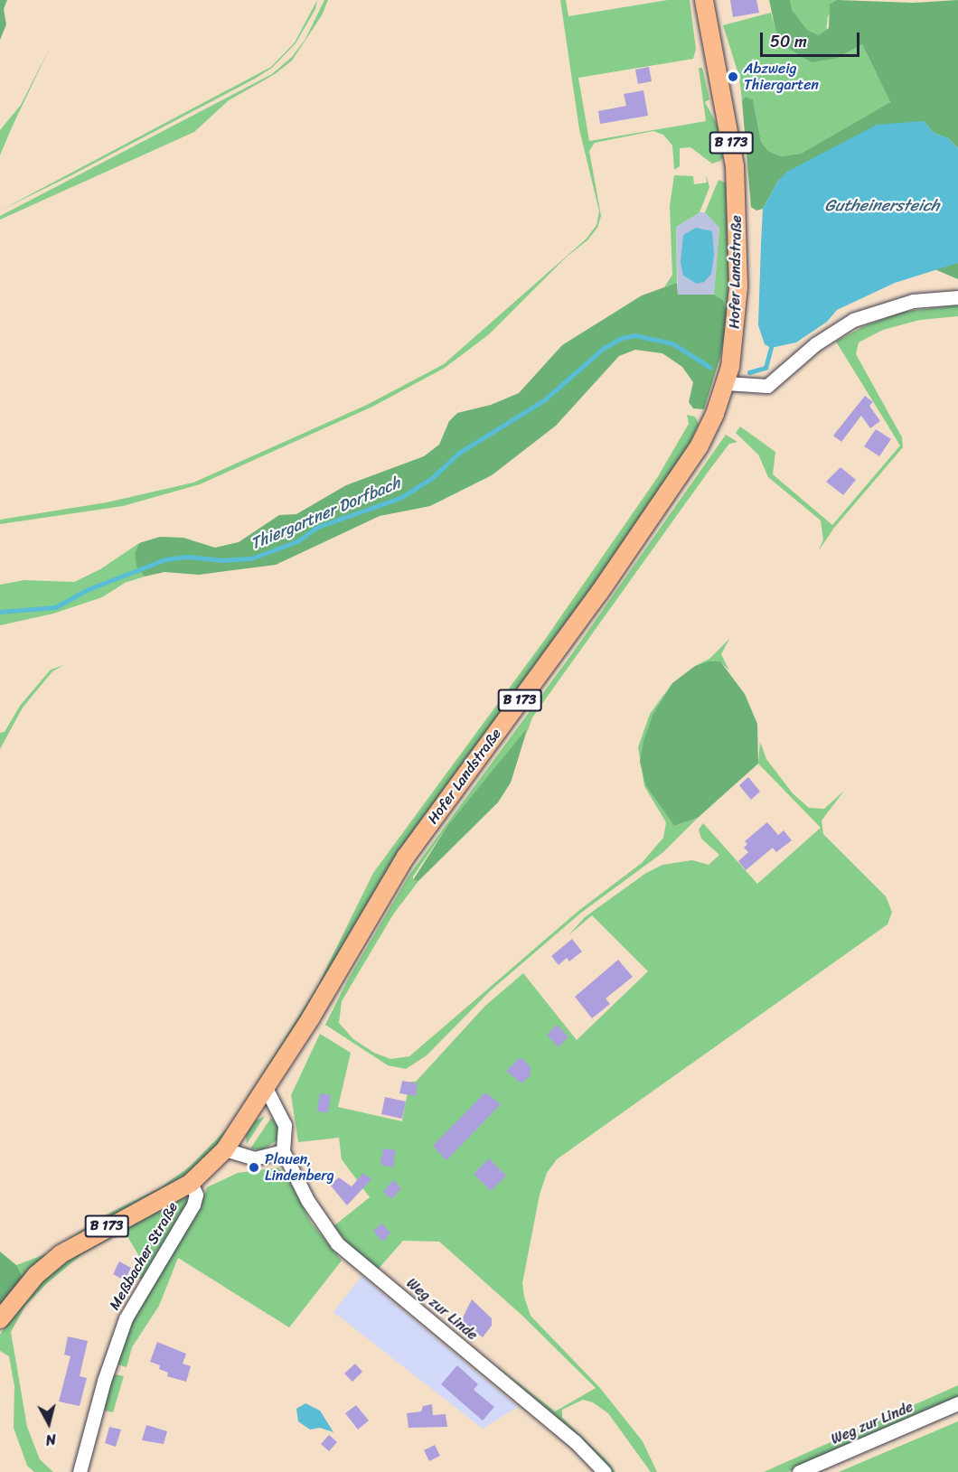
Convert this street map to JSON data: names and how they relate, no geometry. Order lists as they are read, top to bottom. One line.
{"streets":{"main road":["B 173","Hofer Landstraße"],"street":["Meßbacher Straße","Weg zur Linde"]},"crossings":[["Hofer Landstraße","Meßbacher Straße"],["Hofer Landstraße","Weg zur Linde"]],"water":["Gutheinersteich","Thiergartner Dorfbach"],"places":["Abzweig Thiergarten","Plauen, Lindenberg"],"scale_bar":"50 m","north":"bottom"}
